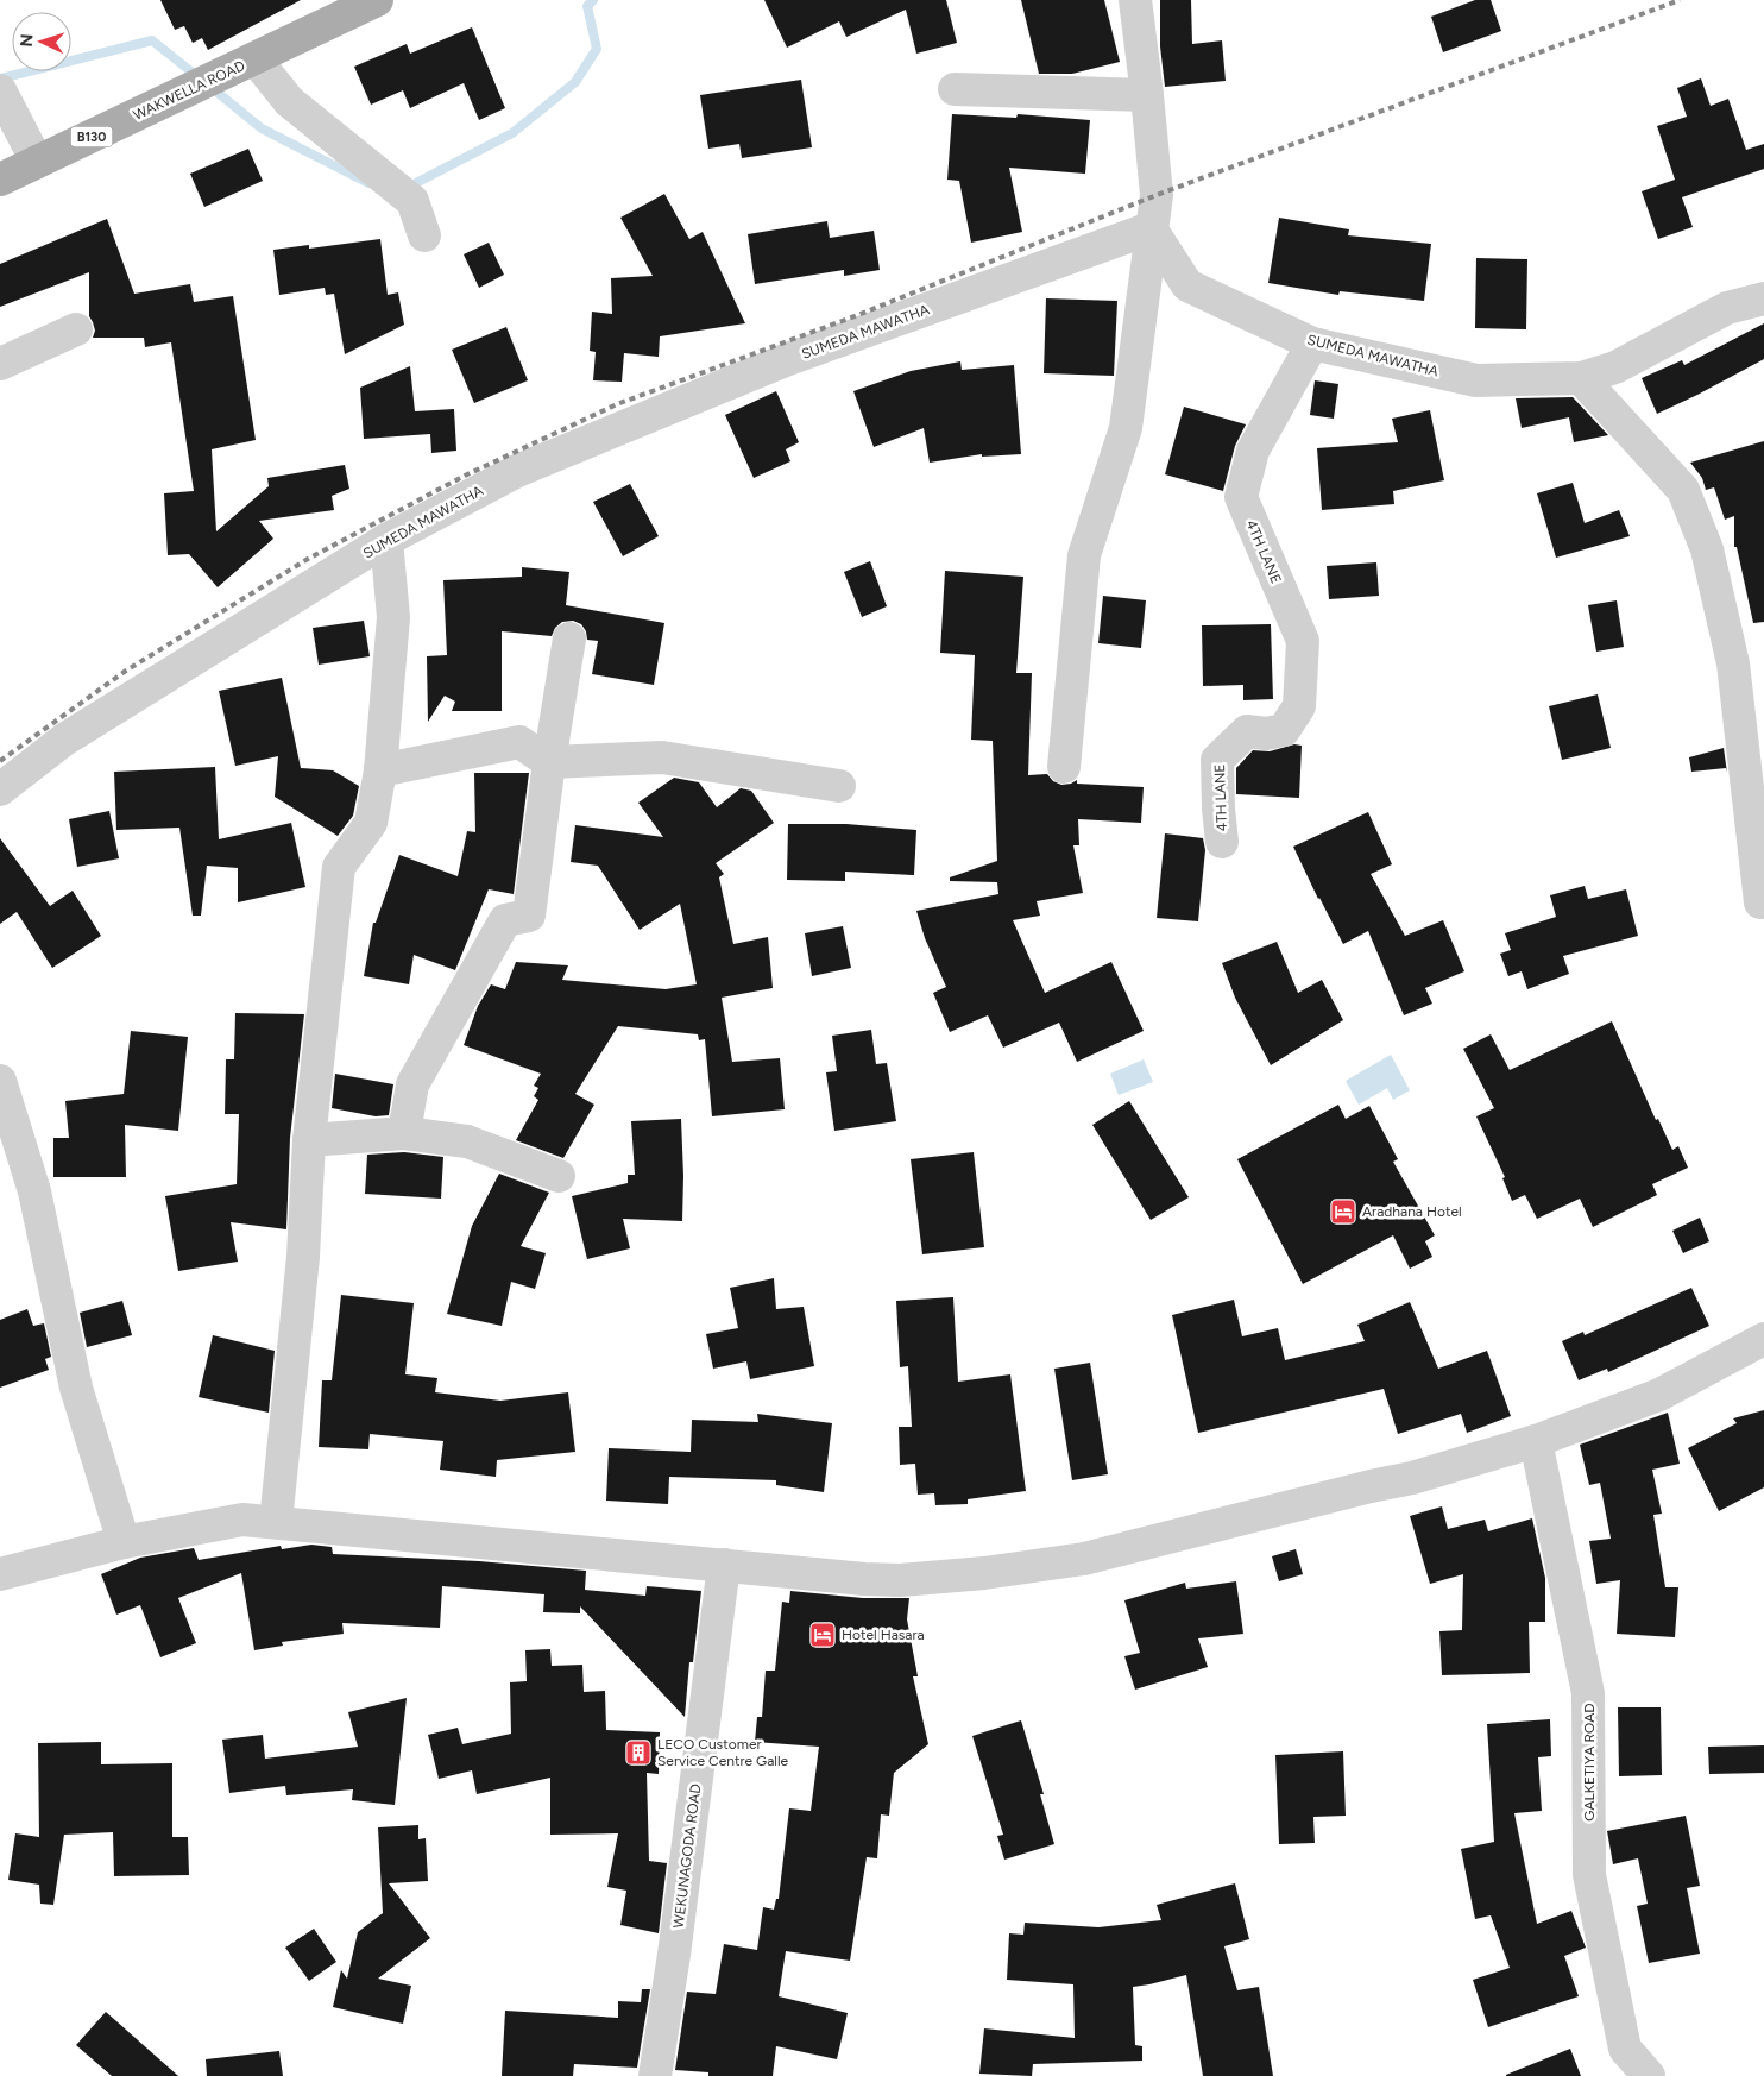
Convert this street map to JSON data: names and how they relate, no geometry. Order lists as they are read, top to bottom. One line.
{"streets":{"main road":["WAKWELLA ROAD","B130"],"street":["SUMEDA MAWATHA","4TH LANE","GALKETIYA ROAD","WEKUNAGODA ROAD"]},"crossings":[["SUMEDA MAWATHA","4TH LANE"]],"places":{"hotel":["Aradhana Hotel","Hotel Hasara"],"building":["LECO Customer Service Centre Galle"]},"north":"left"}
